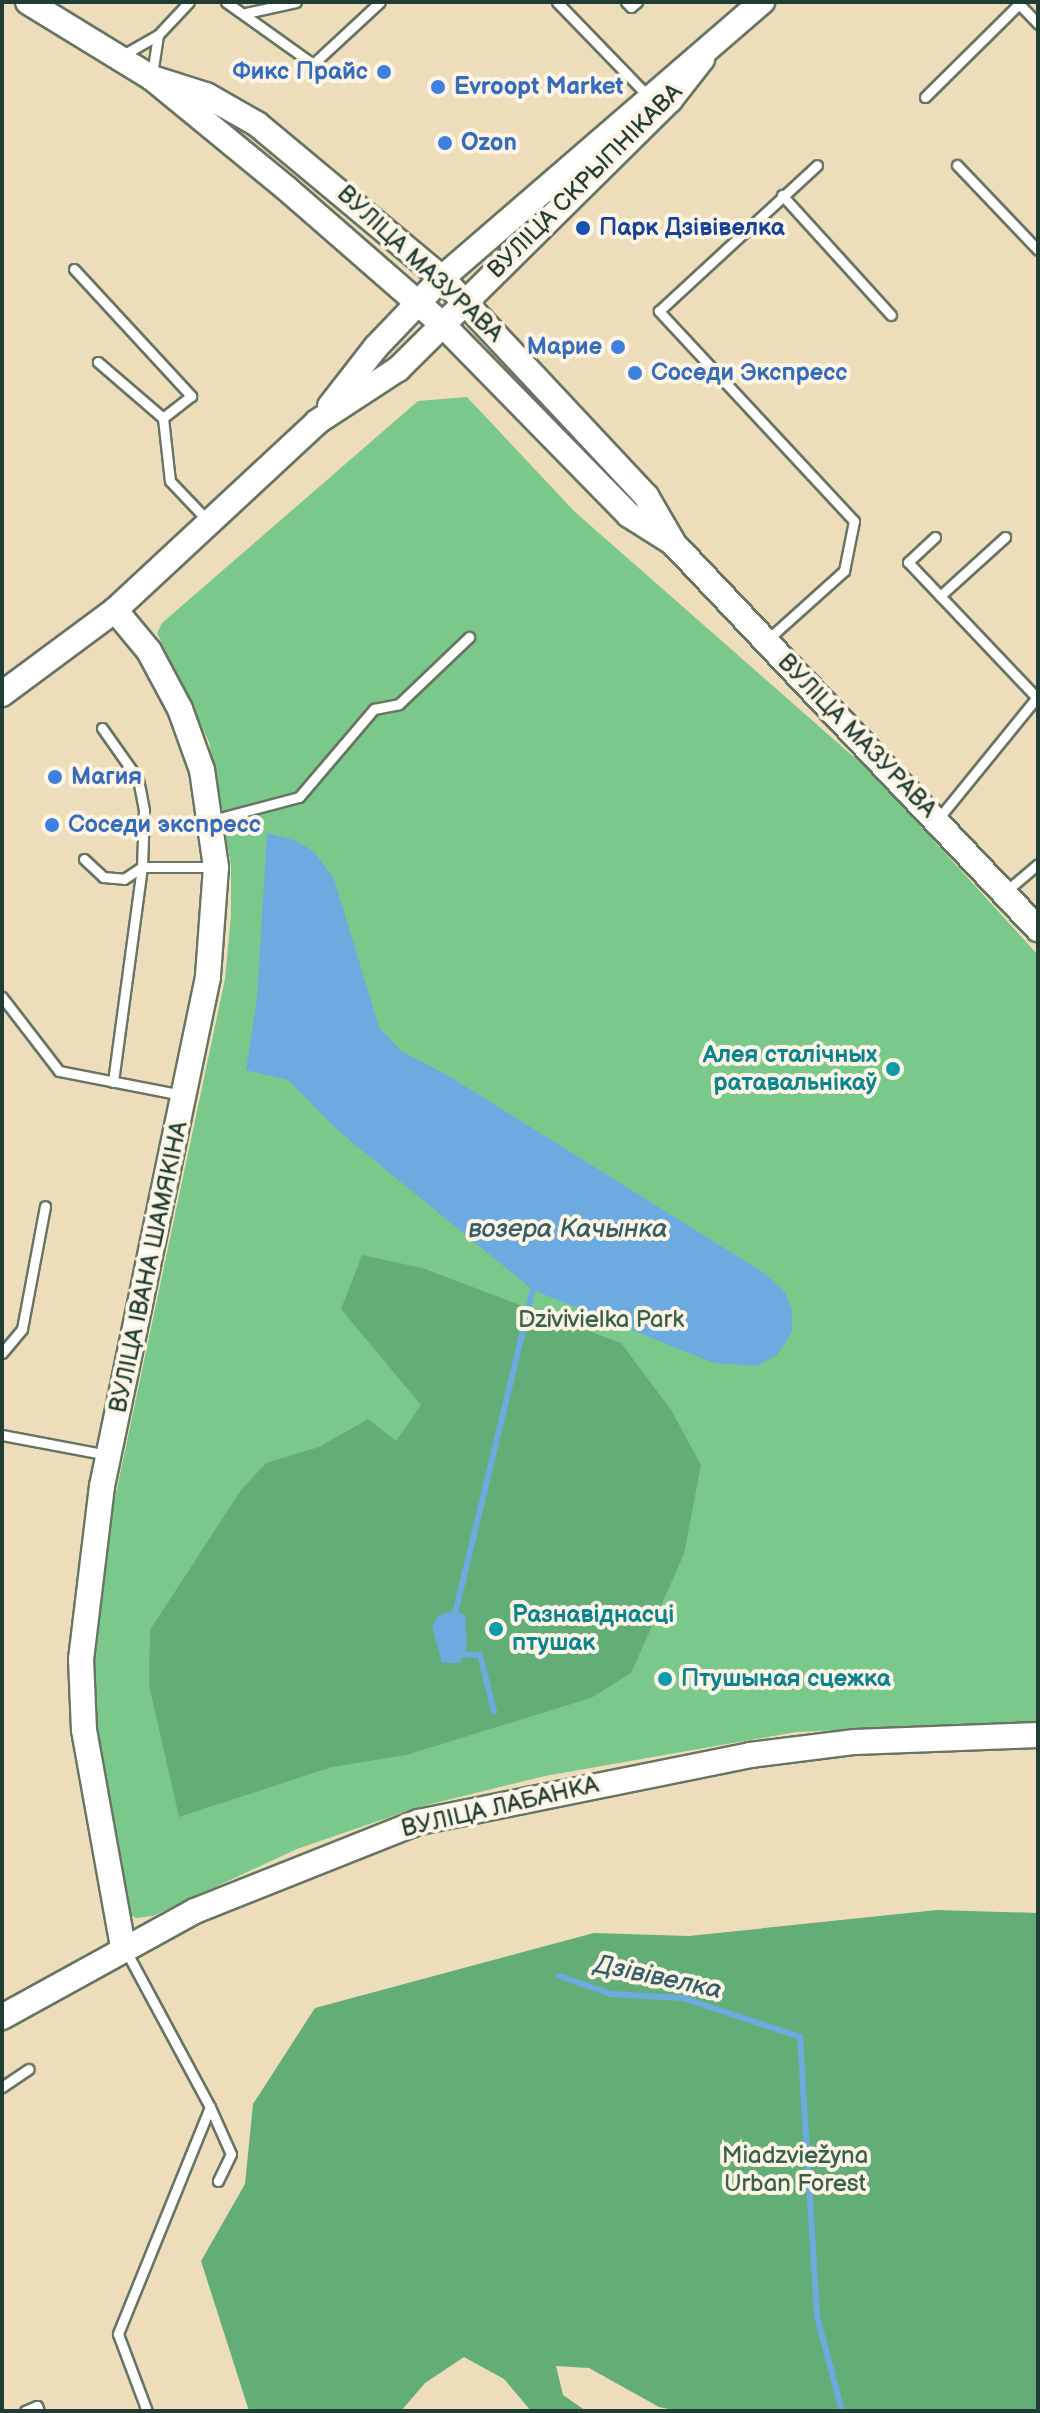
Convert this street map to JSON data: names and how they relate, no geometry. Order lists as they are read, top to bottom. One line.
{"streets":{"main road":["ВУЛІЦА СКРЫПНІКАВА","ВУЛІЦА МАЗУРАВА","ВУЛІЦА ІВАНА ШАМЯКІНА","ВУЛІЦА ЛАБАНКА"]},"crossings":[["ВУЛІЦА СКРЫПНІКАВА","ВУЛІЦА МАЗУРАВА"],["ВУЛІЦА СКРЫПНІКАВА","ВУЛІЦА ІВАНА ШАМЯКІНА"],["ВУЛІЦА ІВАНА ШАМЯКІНА","ВУЛІЦА ЛАБАНКА"]],"water":["возера Качынка","Дзівівелка"],"parks":["Dzivivielka Park","Miadzviežyna Urban Forest"],"places":["Фикс Прайс","Evroopt Market","Ozon","Парк Дзівівелка","Марие","Соседи Экспресс","Магия","Соседи экспресс","Алея сталічных ратавальнікаў","Разнавіднасці птушак","Птушыная сцежка"]}
